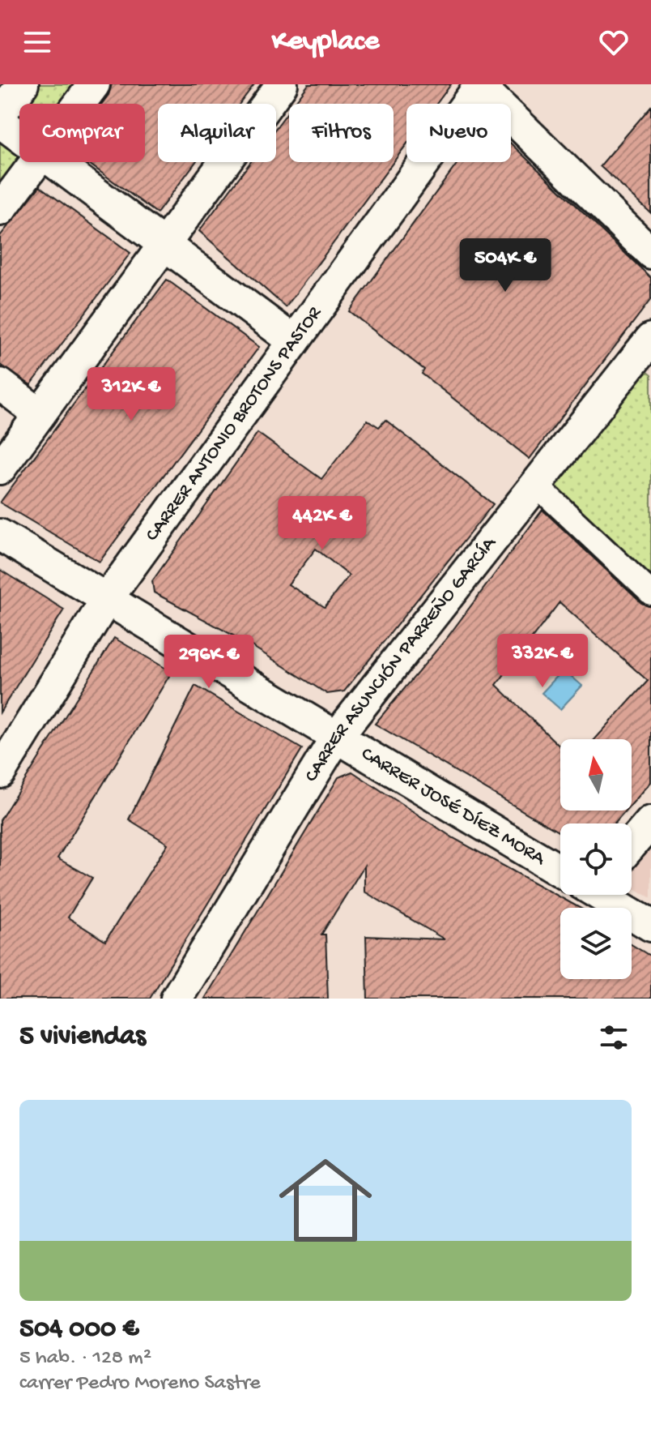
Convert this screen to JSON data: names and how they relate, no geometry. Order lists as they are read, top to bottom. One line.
{"streets":{"street":["CARRER ANTONIO BROTONS PASTOR","CARRER ASUNCIÓN PARREÑO GARCÍA","CARRER JOSÉ DÍEZ MORA"]},"crossings":[["CARRER ANTONIO BROTONS PASTOR","CARRER JOSÉ DÍEZ MORA"],["CARRER ASUNCIÓN PARREÑO GARCÍA","CARRER JOSÉ DÍEZ MORA"]],"north":"top","page":{"header":"Keyplace","chip":["Comprar","Alquilar","Filtros","Nuevo"],"price":["504K €","312K €","442K €","332K €","296K €"],"heading":"5 viviendas","list":[{"name":"504 000 €","note":"5 hab. · 128 m² · carrer Pedro Moreno Sastre"}]}}
